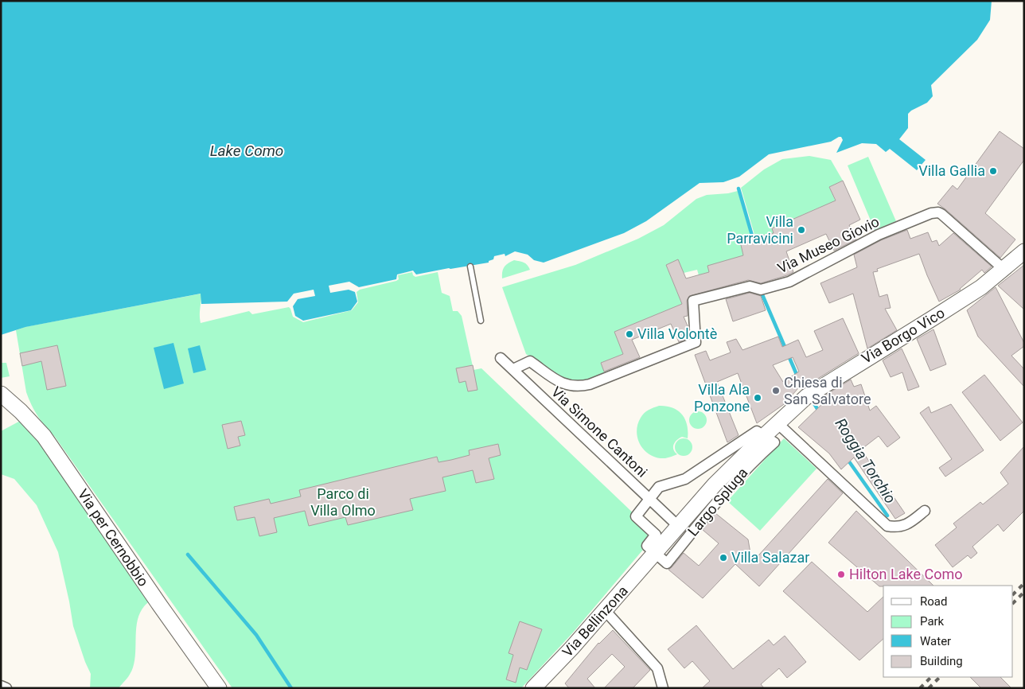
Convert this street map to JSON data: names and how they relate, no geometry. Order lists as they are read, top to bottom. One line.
{"streets":{"main road":["Via Borgo Vico","Largo Spluga","Via per Cernobbio","Via Bellinzona"],"street":["Via Museo Giovio","Via Simone Cantoni"]},"crossings":[["Via Museo Giovio","Via Borgo Vico"],["Via Museo Giovio","Via Simone Cantoni"],["Via Borgo Vico","Largo Spluga"],["Via Simone Cantoni","Largo Spluga"],["Largo Spluga","Via Bellinzona"]],"water":["Lake Como","Roggia Torchio"],"parks":["Parco di Villa Olmo"],"places":["Villa Gallia","Villa Parravicini","Villa Volontè","Chiesa di San Salvatore","Villa Ala Ponzone","Villa Salazar","Hilton Lake Como"],"legend":["Road","Park","Water","Building"]}
